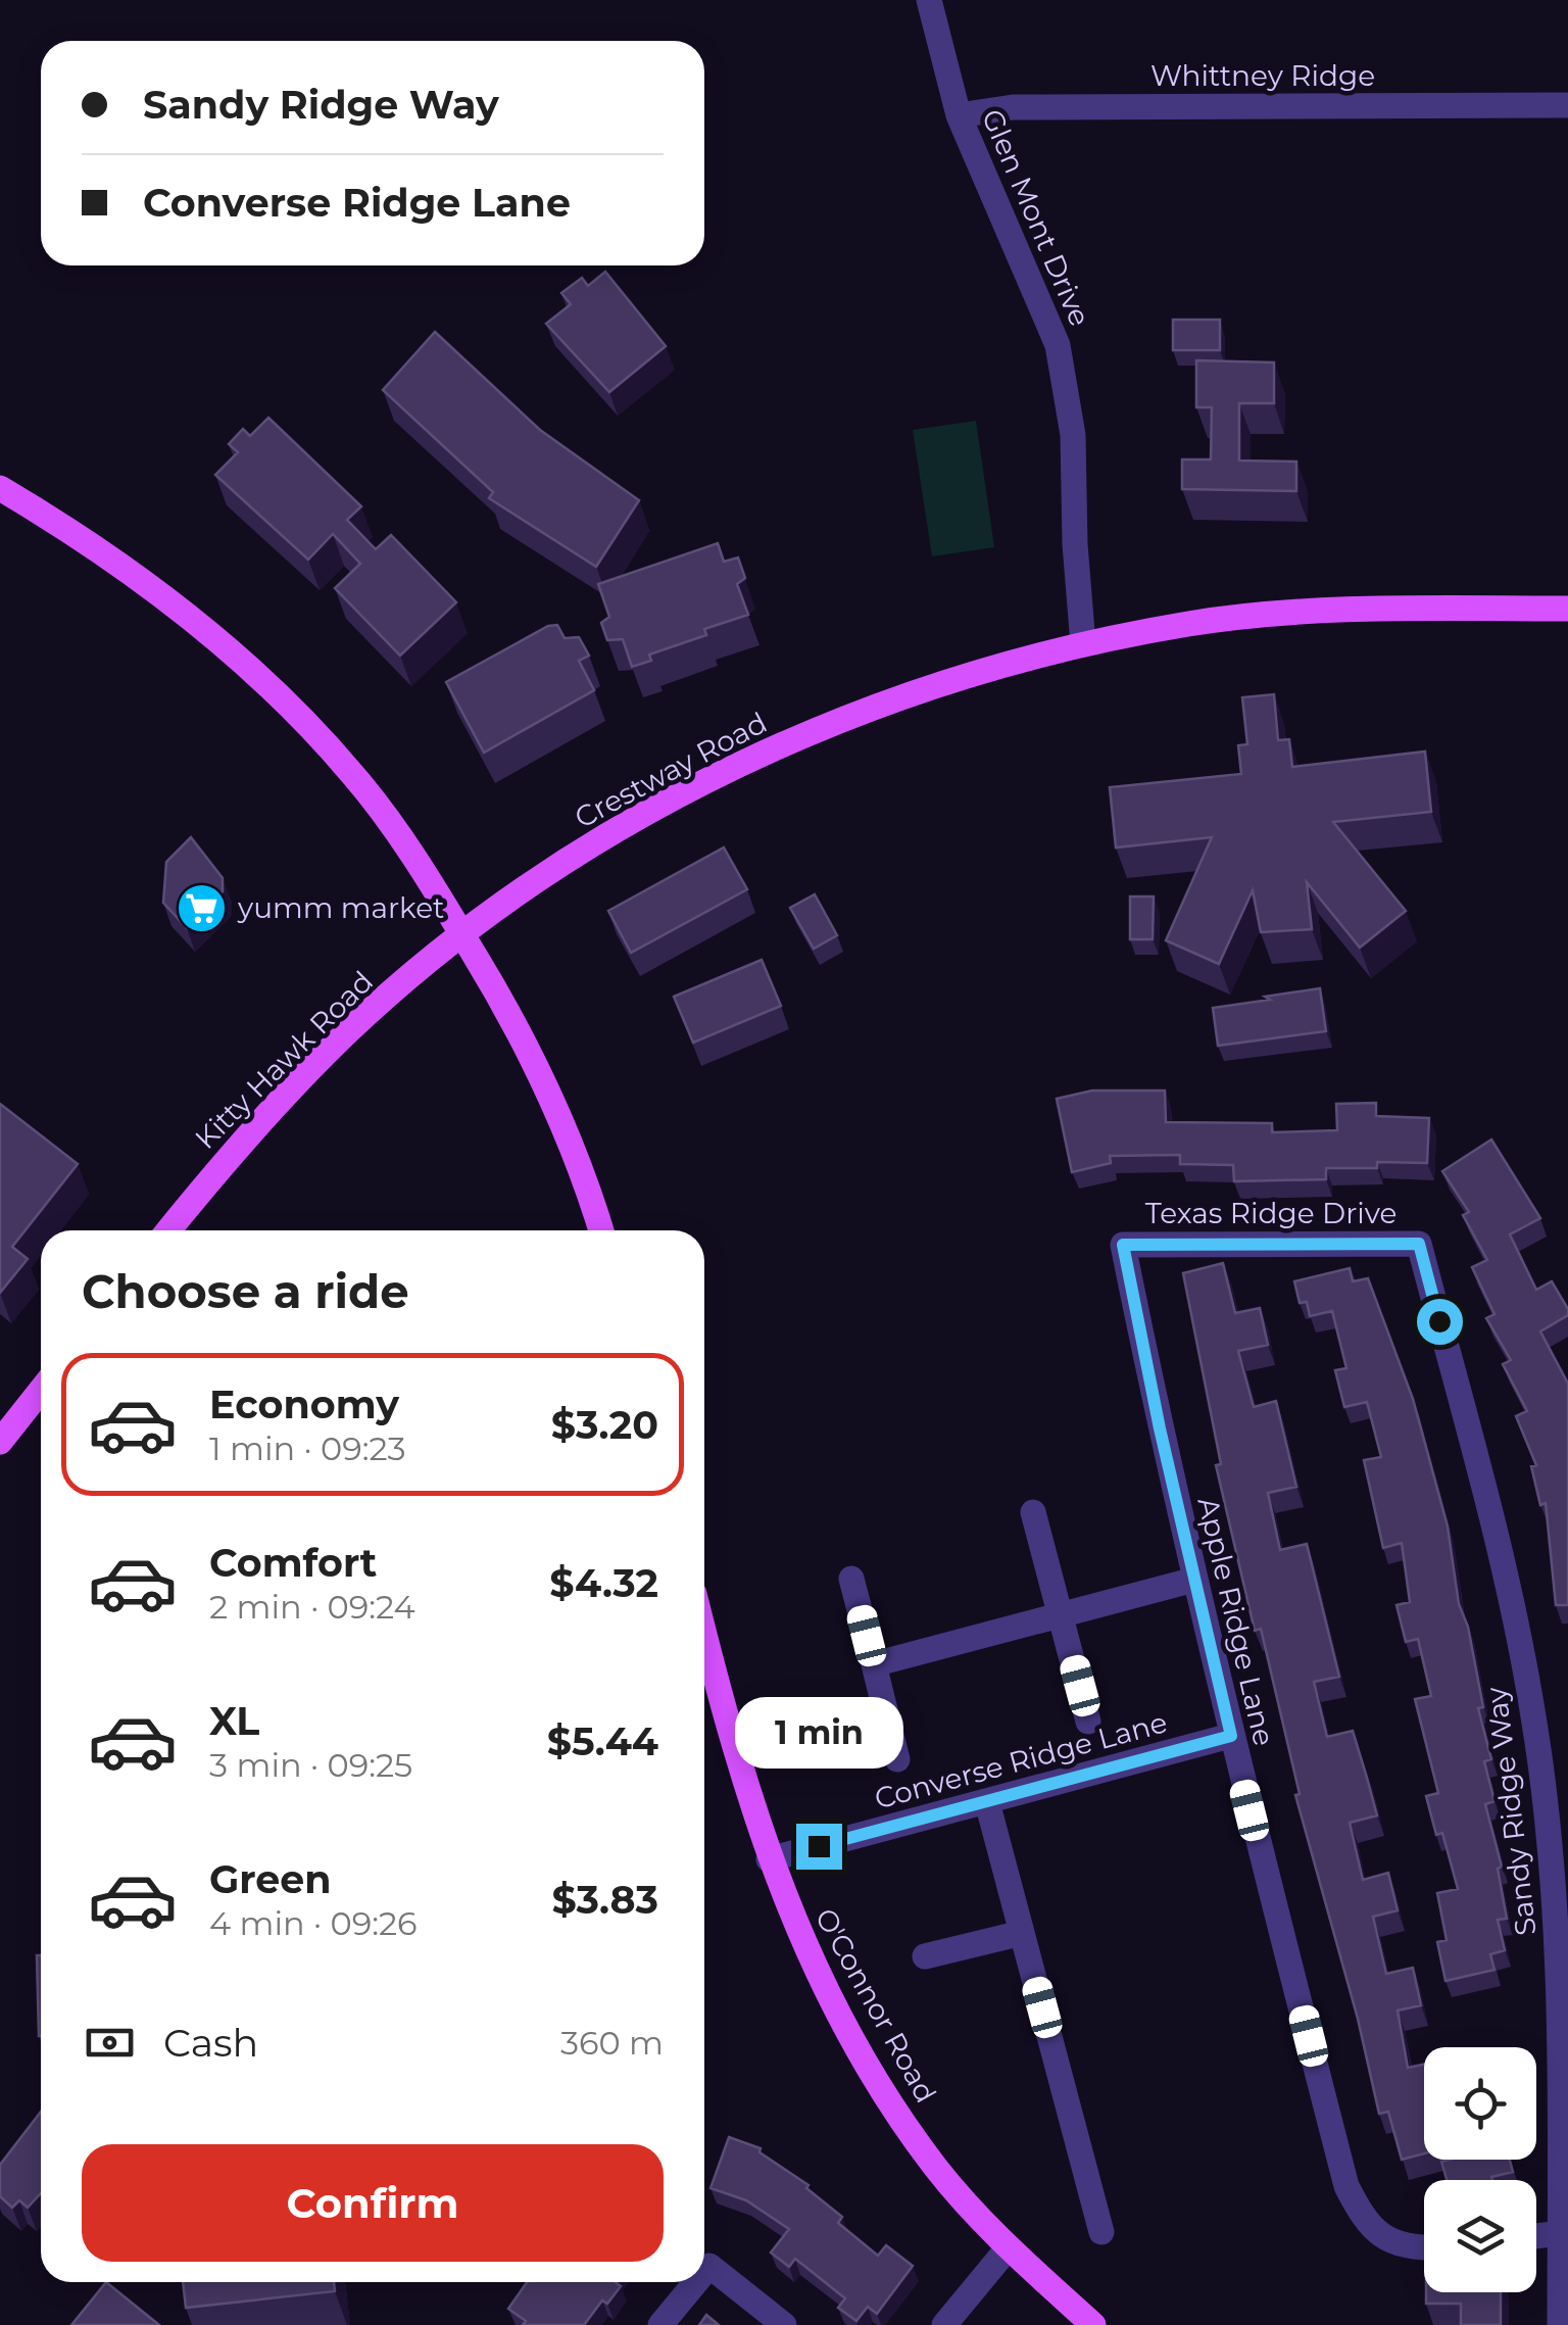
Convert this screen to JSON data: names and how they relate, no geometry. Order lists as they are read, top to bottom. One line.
{"streets":{"main road":["Crestway Road","Kitty Hawk Road","O'Connor Road"],"street":["Whittney Ridge","Glen Mont Drive","Texas Ridge Drive","Apple Ridge Lane","Converse Ridge Lane","Sandy Ridge Way"]},"crossings":[["Whittney Ridge","Glen Mont Drive"],["Glen Mont Drive","Crestway Road"],["Crestway Road","Kitty Hawk Road"],["Texas Ridge Drive","Apple Ridge Lane"],["Texas Ridge Drive","Sandy Ridge Way"],["Apple Ridge Lane","Converse Ridge Lane"],["Converse Ridge Lane","O'Connor Road"]],"places":{"supermarket":["yumm market"]},"page":{"banner":["Sandy Ridge Way","Converse Ridge Lane"],"heading":"Choose a ride","list":[{"name":"Economy","note":"1 min · 09:23","value":"$3.20"},{"name":"Comfort","note":"2 min · 09:24","value":"$4.32"},{"name":"XL","note":"3 min · 09:25","value":"$5.44"},{"name":"Green","note":"4 min · 09:26","value":"$3.83"}],"bubble":"1 min","pay":["Cash","360 m"],"buttons":"Confirm"}}
